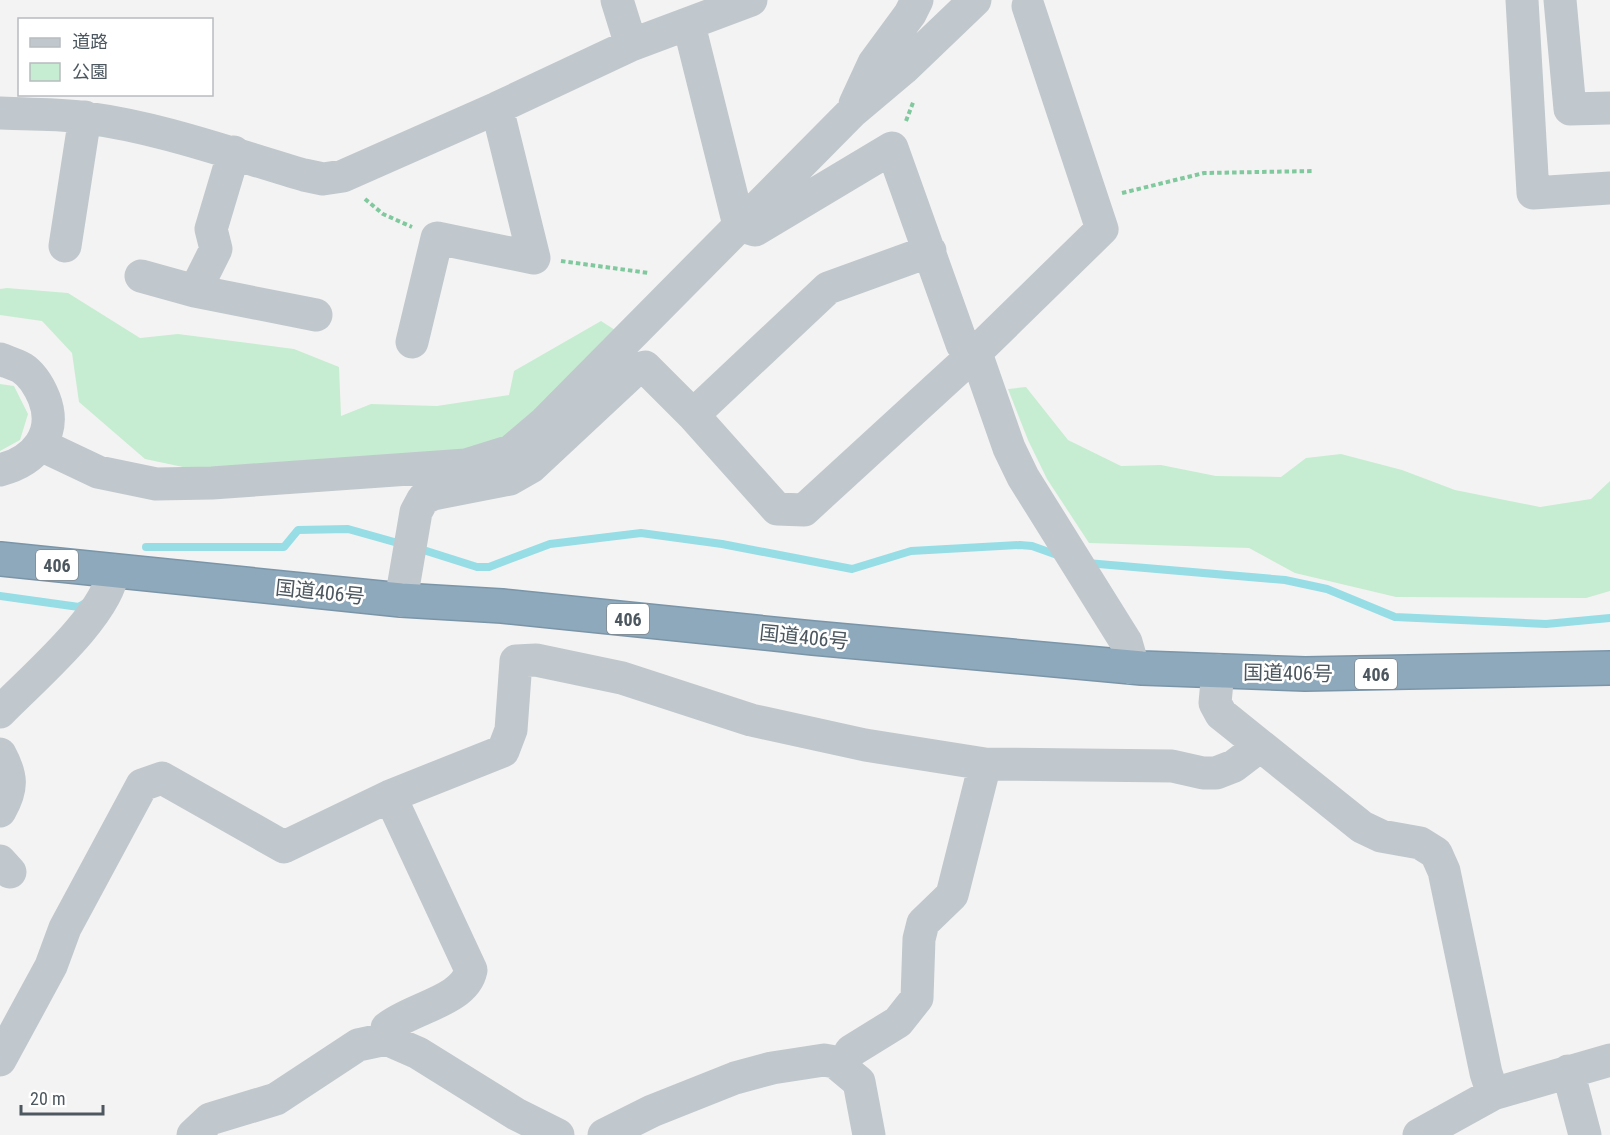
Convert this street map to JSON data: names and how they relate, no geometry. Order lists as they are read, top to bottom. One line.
{"streets":{"highway":["406","国道406号"]},"legend":["道路","公園"],"scale_bar":"20 m"}
